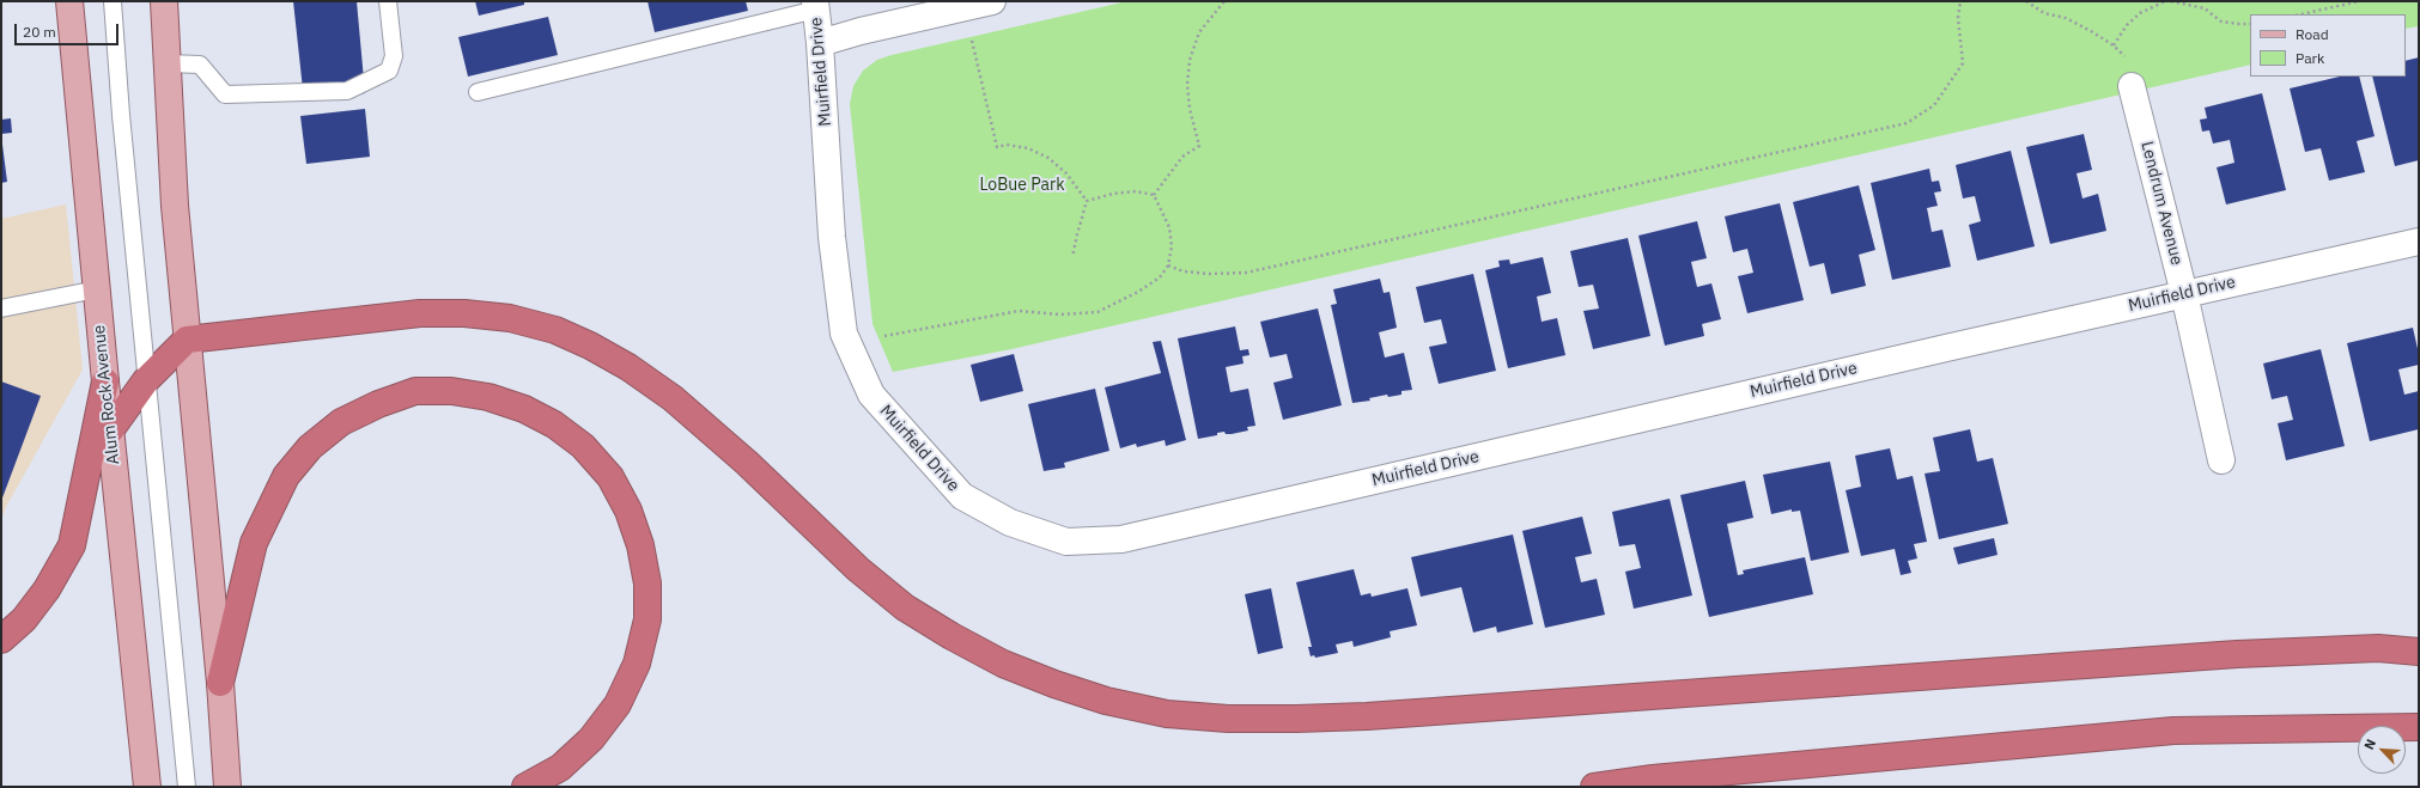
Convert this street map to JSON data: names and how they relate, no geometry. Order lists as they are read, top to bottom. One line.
{"streets":{"main road":["Alum Rock Avenue"],"street":["Muirfield Drive","Lendrum Avenue"]},"crossings":[["Muirfield Drive","Lendrum Avenue"]],"parks":["LoBue Park"],"legend":["Road","Park"],"scale_bar":"20 m","north":"top left"}
